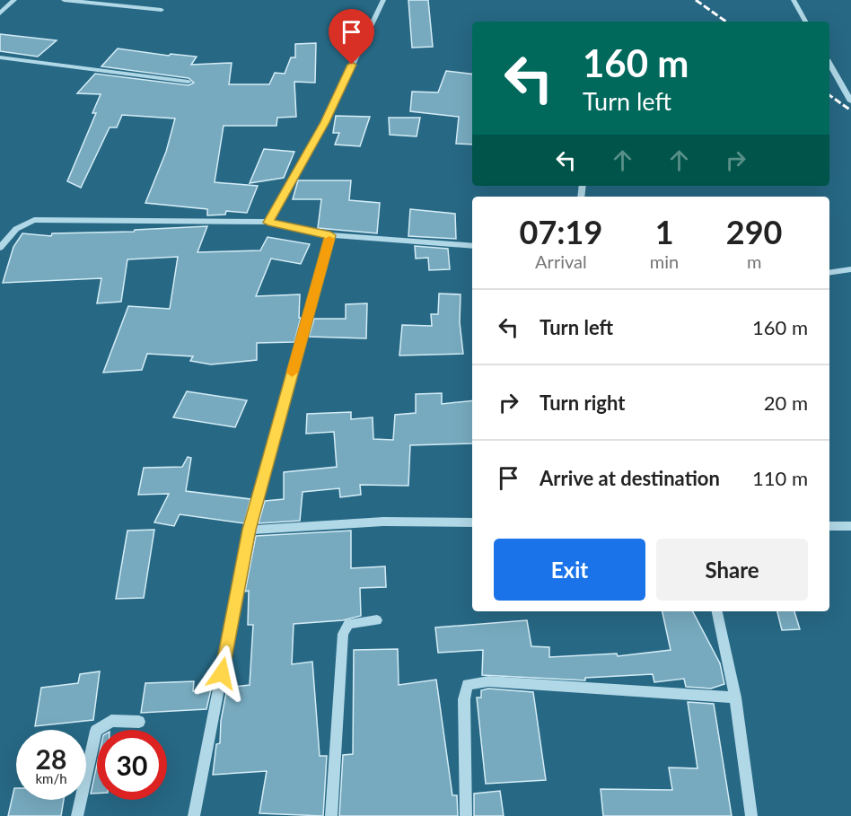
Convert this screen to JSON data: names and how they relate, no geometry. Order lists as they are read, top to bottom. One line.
{"page":{"turn":["160 m","Turn left"],"eta":["07:19","Arrival","1","min","290","m"],"list":[{"name":"Turn left","value":"160 m"},{"name":"Turn right","value":"20 m"},{"name":"Arrive at destination","value":"110 m"}],"buttons":["Exit","Share"],"speed":"28 km/h","limit":"30"}}
